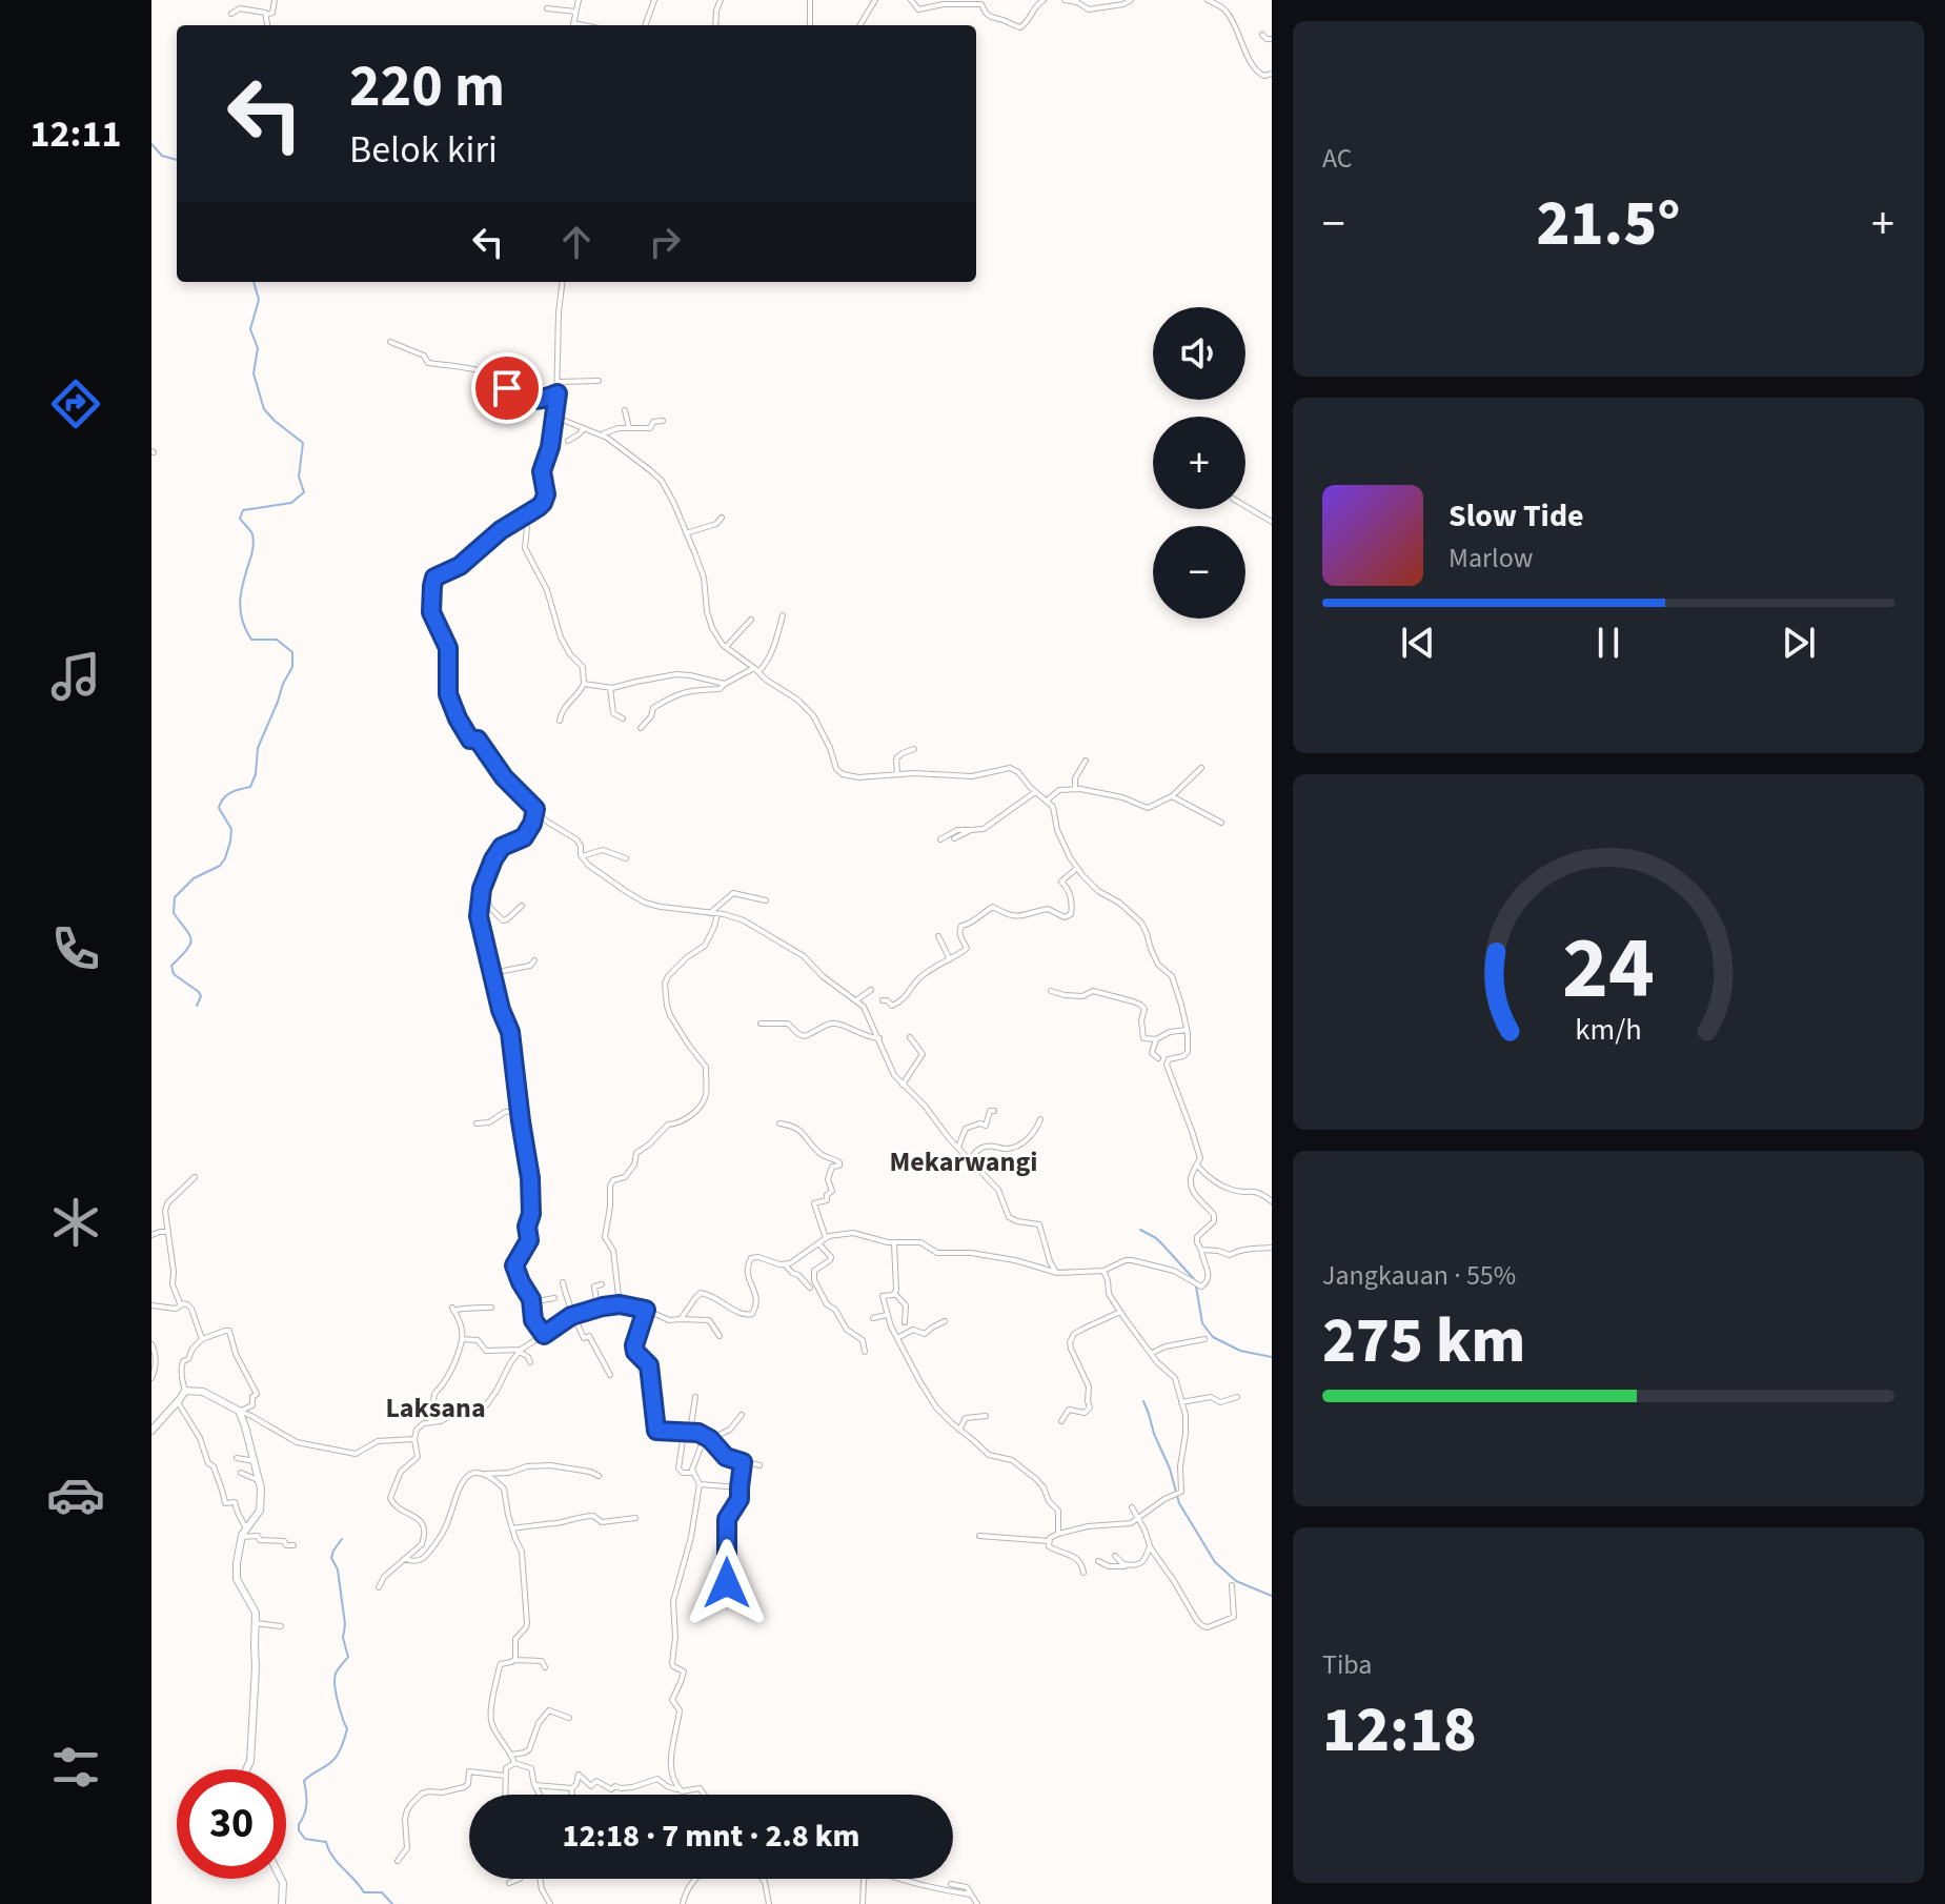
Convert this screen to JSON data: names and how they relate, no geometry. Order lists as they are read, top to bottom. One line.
{"districts":["Mekarwangi","Laksana"],"page":{"tabs":"12:11","tile":["AC",["Jangkauan · 55%","275 km"],["Tiba","12:18"]],"turn":["220 m","Belok kiri"],"heat":["−","21.5°","+"],"map_buttons":["+","−"],"song":["Slow Tide","Marlow"],"limit":"30","trip":"12:18 · 7 mnt · 2.8 km","gauge":["24","km/h"]}}
